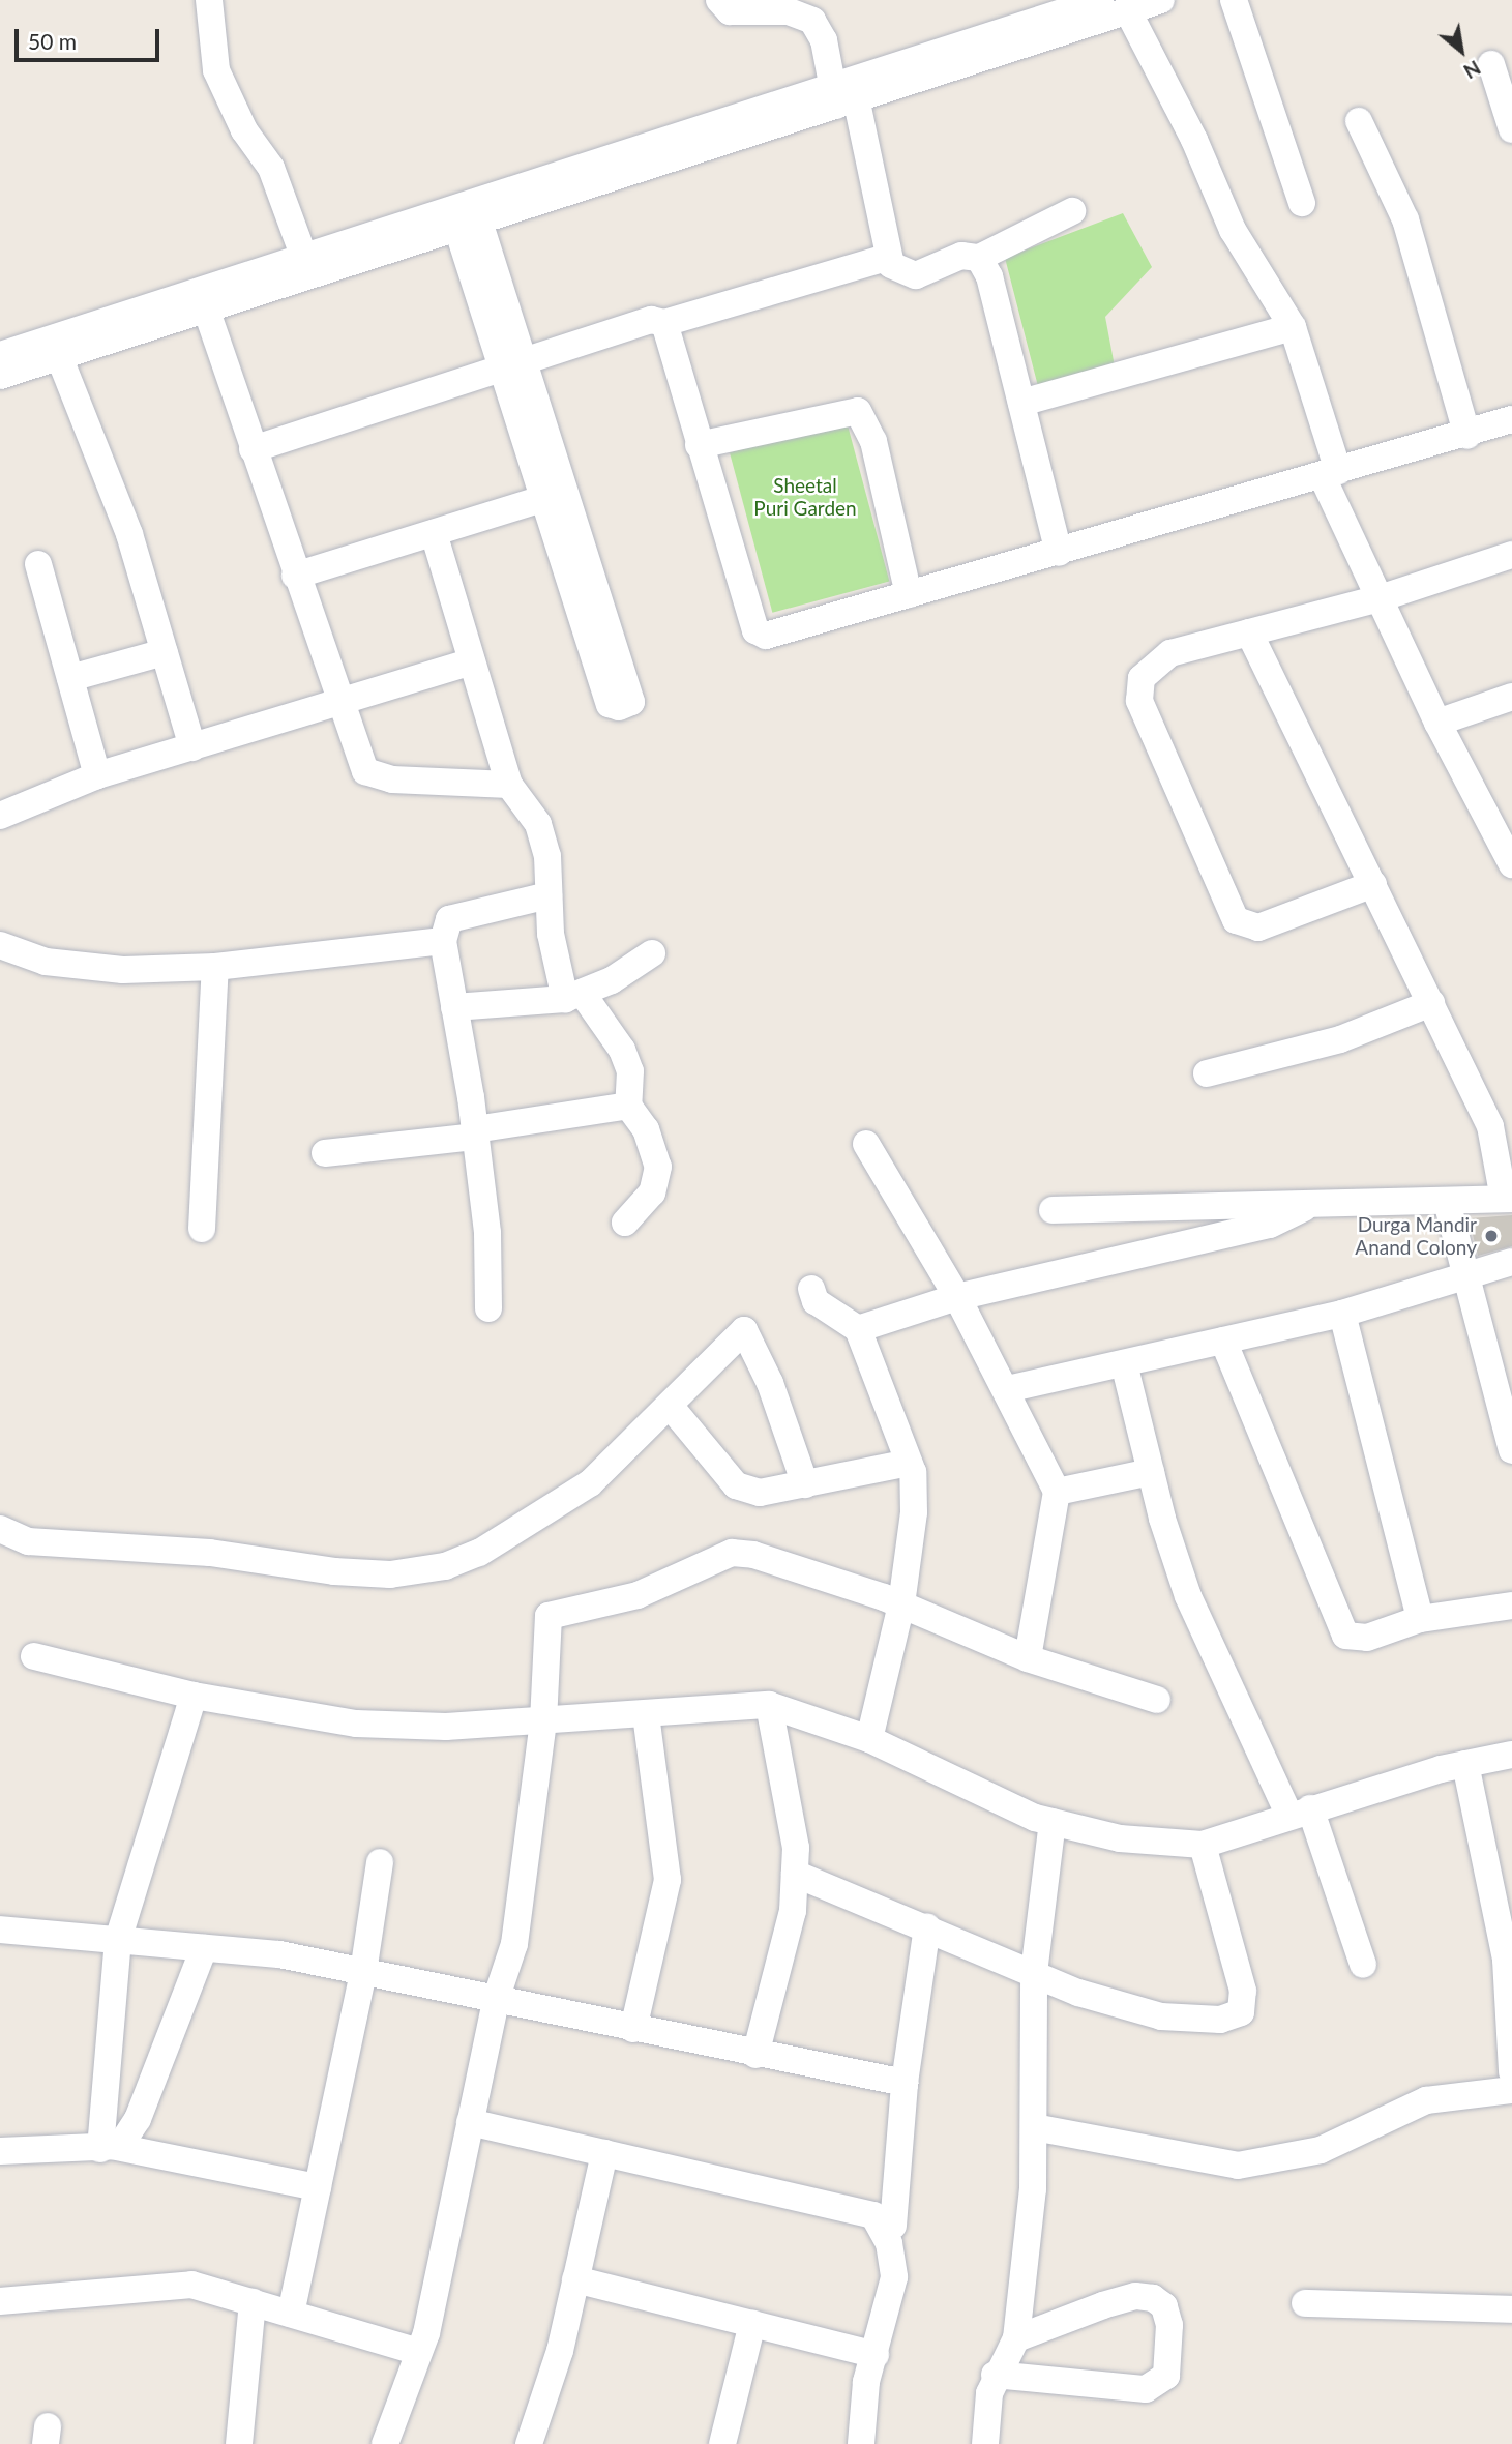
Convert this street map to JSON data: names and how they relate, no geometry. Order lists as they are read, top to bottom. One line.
{"parks":["Sheetal Puri Garden"],"places":["Durga Mandir Anand Colony"],"scale_bar":"50 m","north":"bottom right"}
